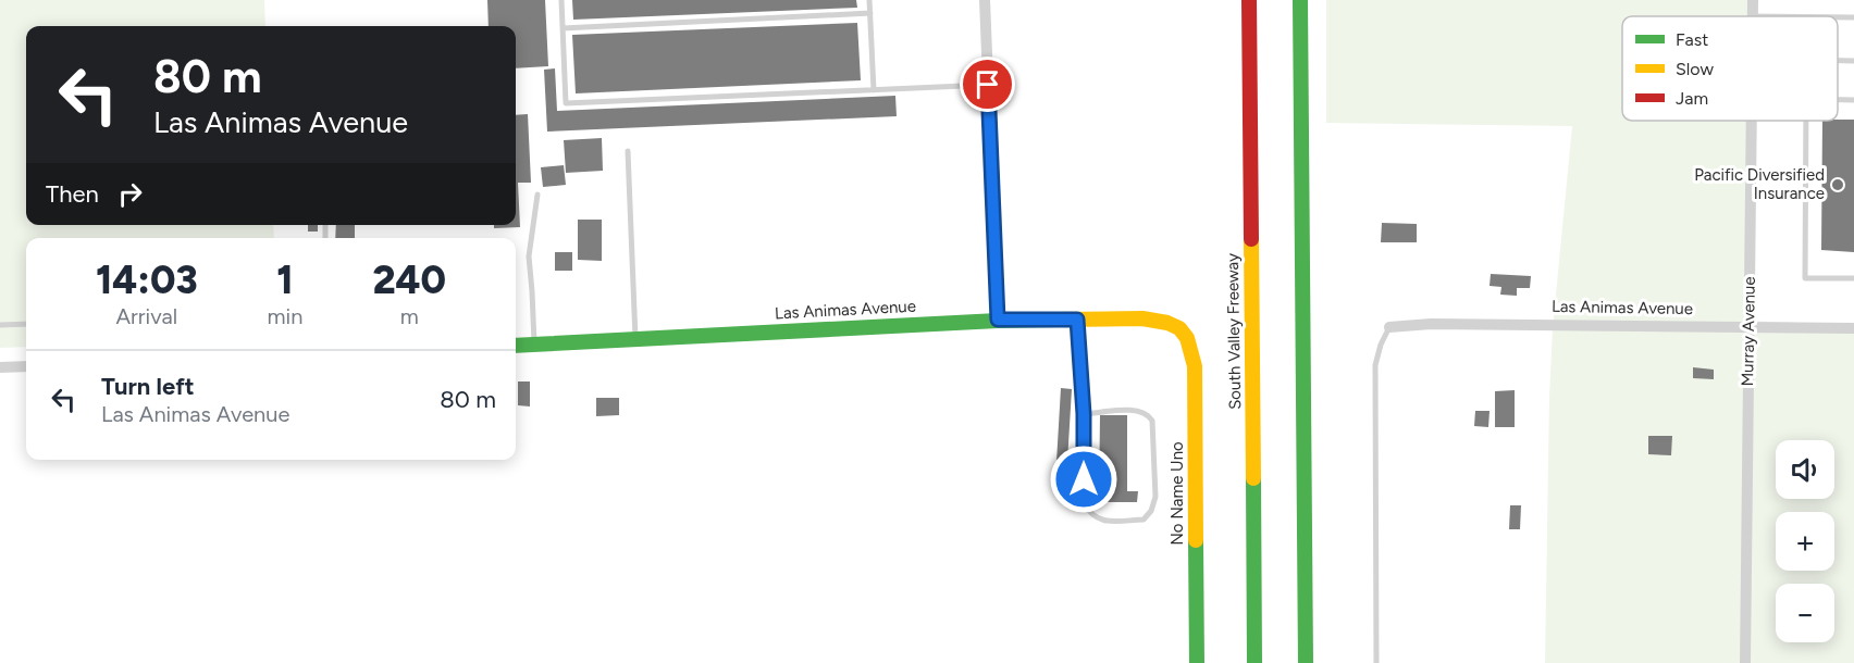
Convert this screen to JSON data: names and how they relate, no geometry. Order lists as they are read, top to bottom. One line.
{"streets":{"main road":["Las Animas Avenue","South Valley Freeway","No Name Uno"],"street":["Murray Avenue"]},"crossings":[["Las Animas Avenue","Murray Avenue"],["Las Animas Avenue","No Name Uno"]],"places":["Pacific Diversified Insurance"],"legend":["Fast","Slow","Jam"],"page":{"turn":["80 m","Las Animas Avenue"],"then":"Then","eta":["14:03","Arrival","1","min","240","m"],"list":[{"name":"Turn left","note":"Las Animas Avenue","value":"80 m"}],"map_buttons":["+","−"]}}
